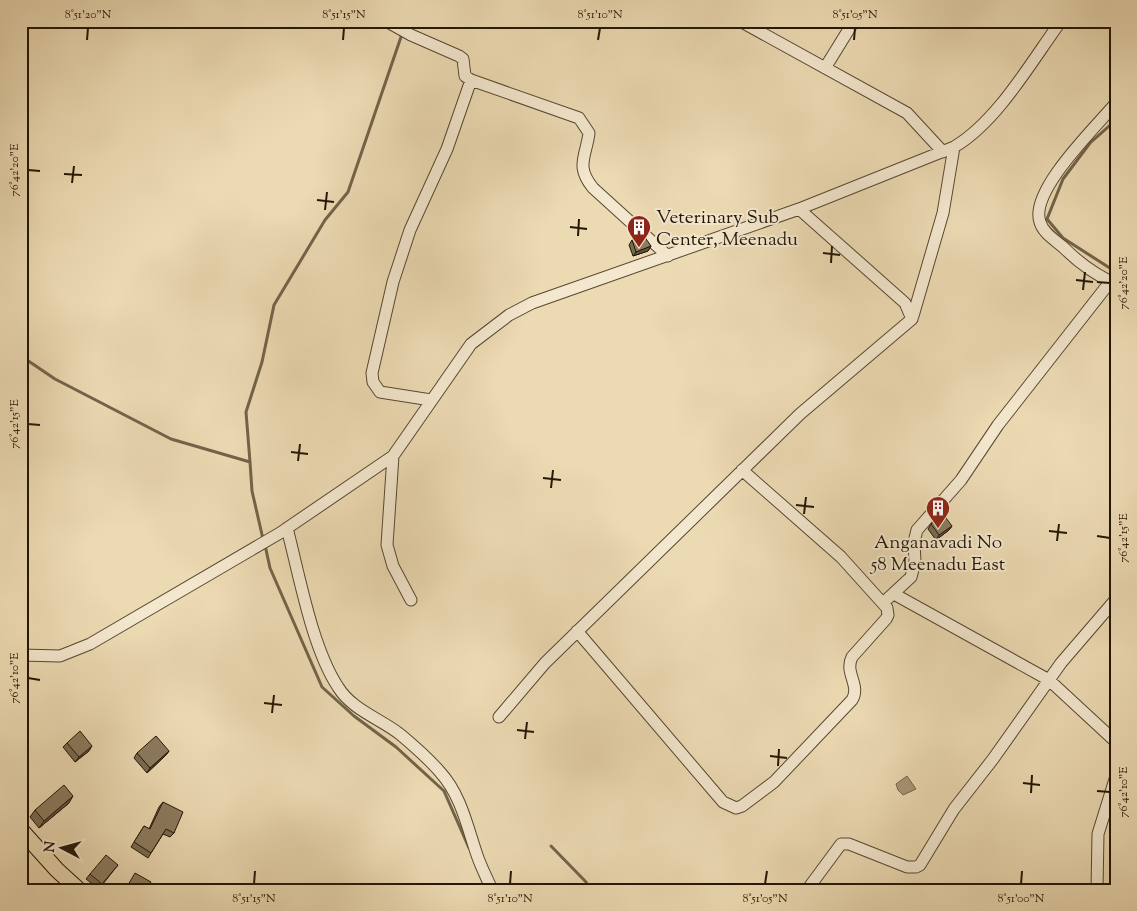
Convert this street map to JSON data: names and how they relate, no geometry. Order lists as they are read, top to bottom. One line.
{"places":{"building":["Veterinary Sub Center, Meenadu","Anganavadi No 58 Meenadu East"]},"north":"left","coordinates":["8°51'20\"N","8°51'15\"N","8°51'10\"N","8°51'05\"N","76°42'20\"E","76°42'15\"E","76°42'10\"E","8°51'00\"N"]}
